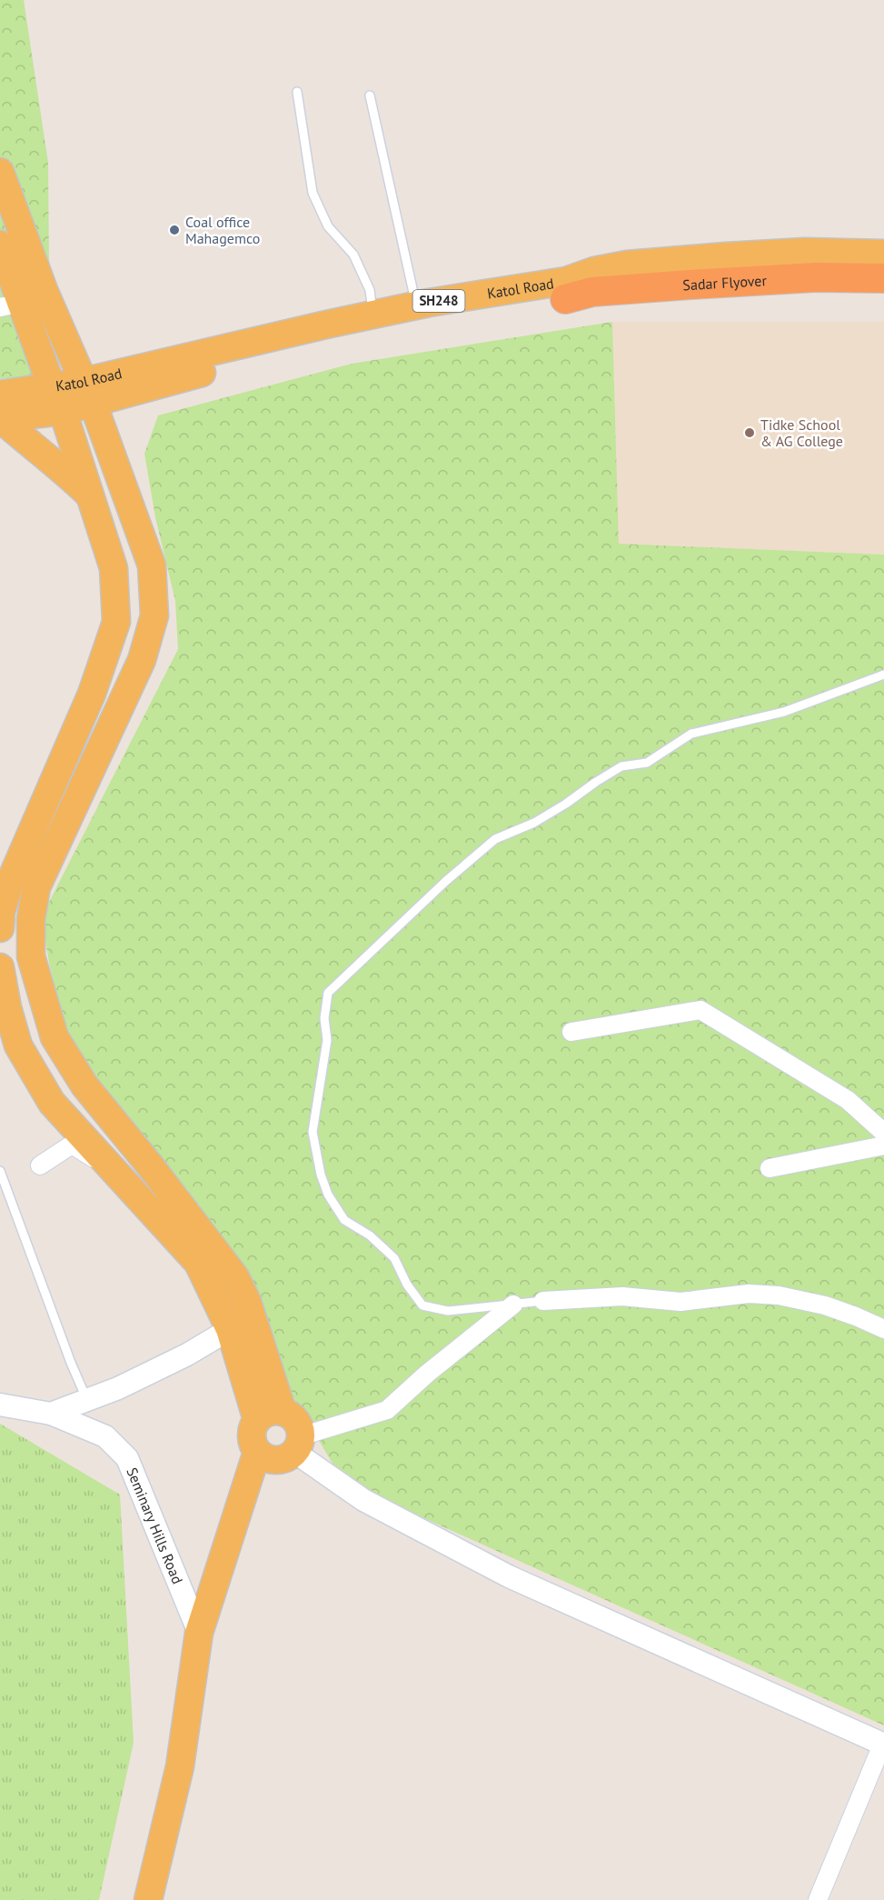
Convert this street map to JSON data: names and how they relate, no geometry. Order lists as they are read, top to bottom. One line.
{"streets":{"highway":["Sadar Flyover"],"main road":["Katol Road","SH248"],"street":["Seminary Hills Road"]},"crossings":[["Sadar Flyover","Katol Road"]],"places":["Coal office Mahagemco","Tidke School & AG College"]}
